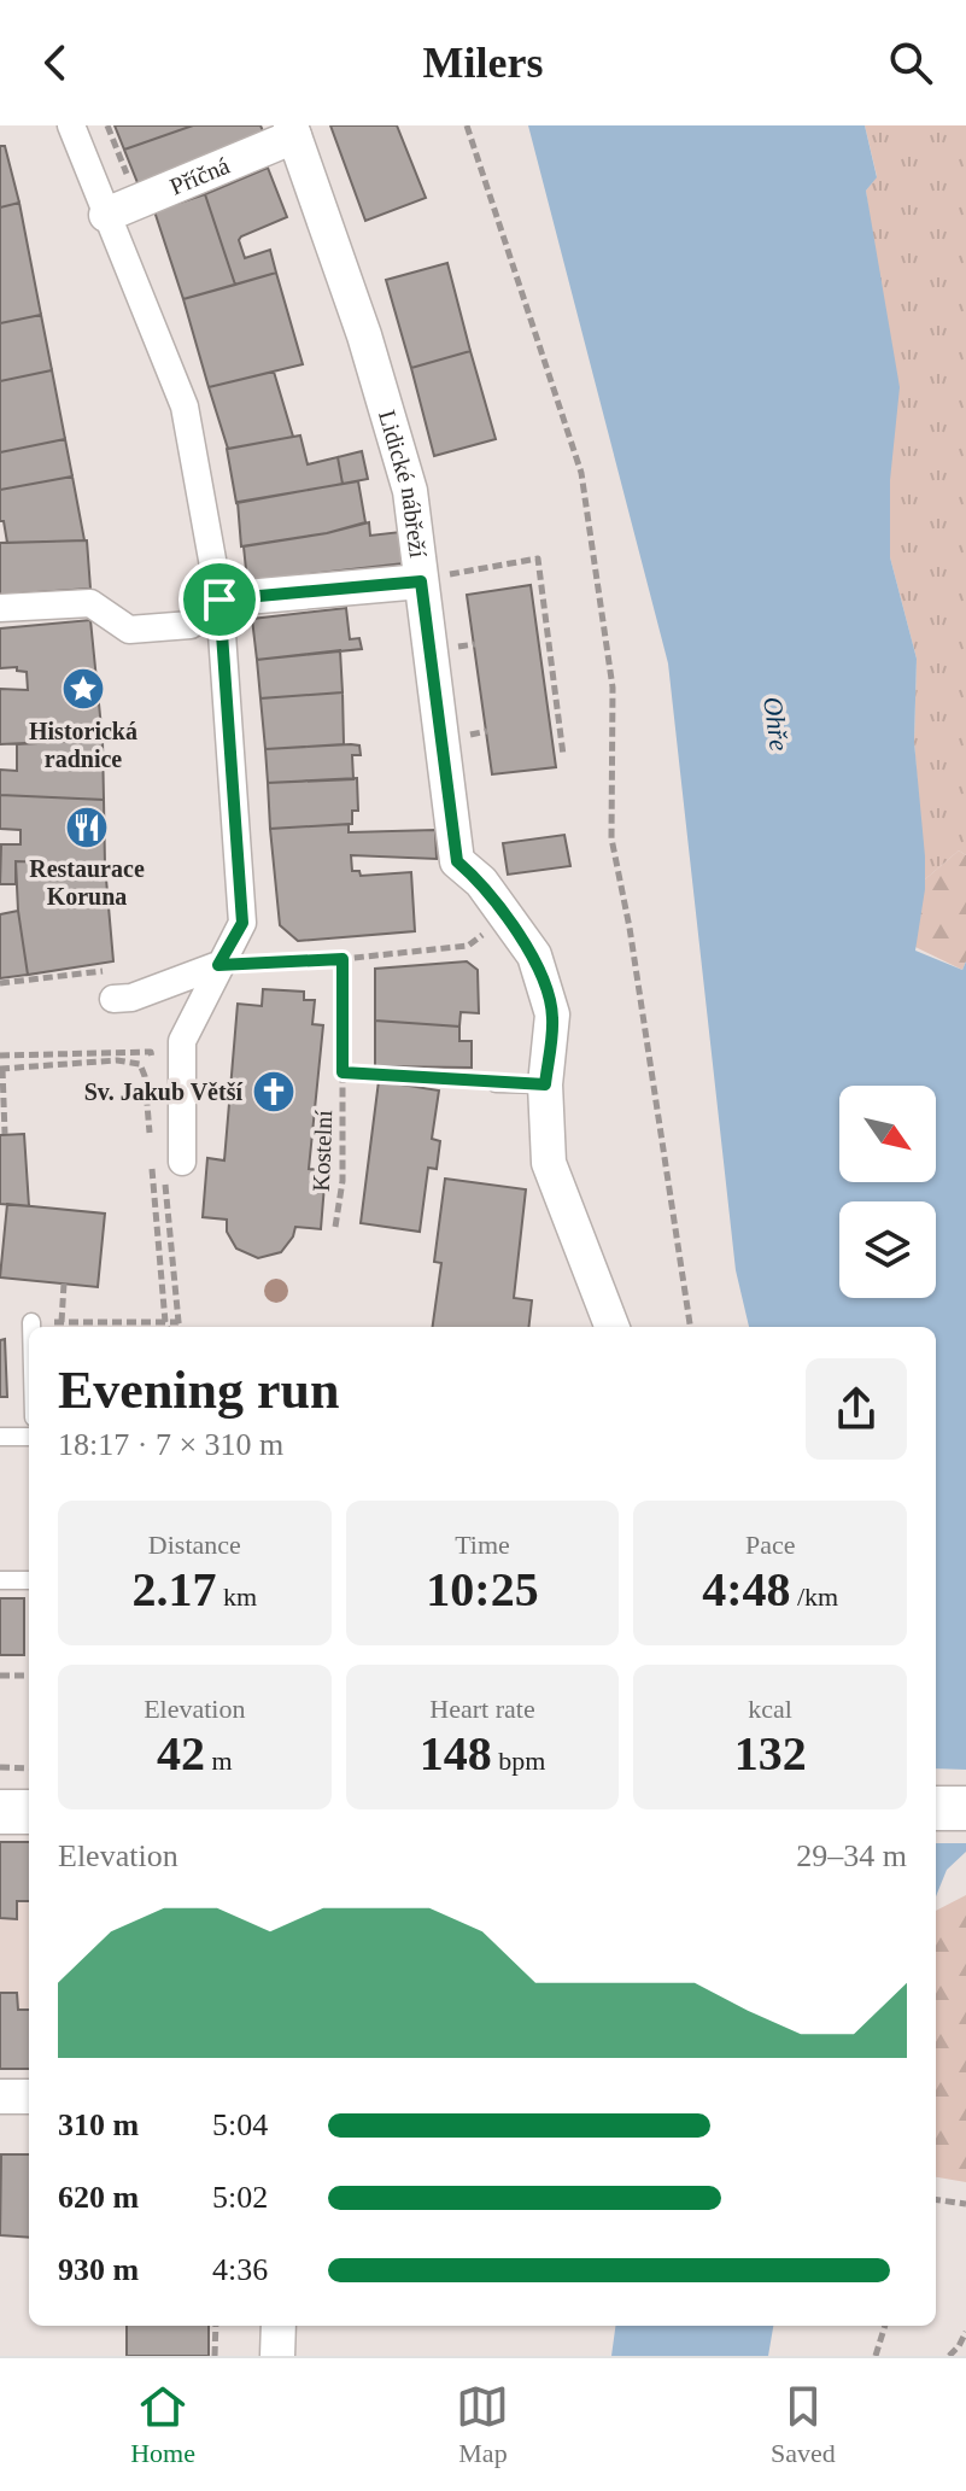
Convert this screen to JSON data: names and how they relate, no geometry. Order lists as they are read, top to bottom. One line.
{"streets":{"street":["Příčná","Lidické nábřeží"],"path":["Kostelní"]},"crossings":[["Příčná","Lidické nábřeží"]],"water":["Ohře"],"places":{"place":["Historická radnice"],"restaurant":["Restaurace Koruna"],"church":["Sv. Jakub Větší"]},"north":"bottom right","page":{"header":"Milers","heading":["Evening run","18:17 · 7 × 310 m"],"stats":[["Distance","2.17 km"],["Time","10:25"],["Pace","4:48 /km"],["Elevation","42 m"],["Heart rate","148 bpm"],["kcal","132"]],"chart":["Elevation","29–34 m"],"list":[{"name":"310 m","note":"5:04"},{"name":"620 m","note":"5:02"},{"name":"930 m","note":"4:36"}],"tabs":["Home","Map","Saved"]}}
